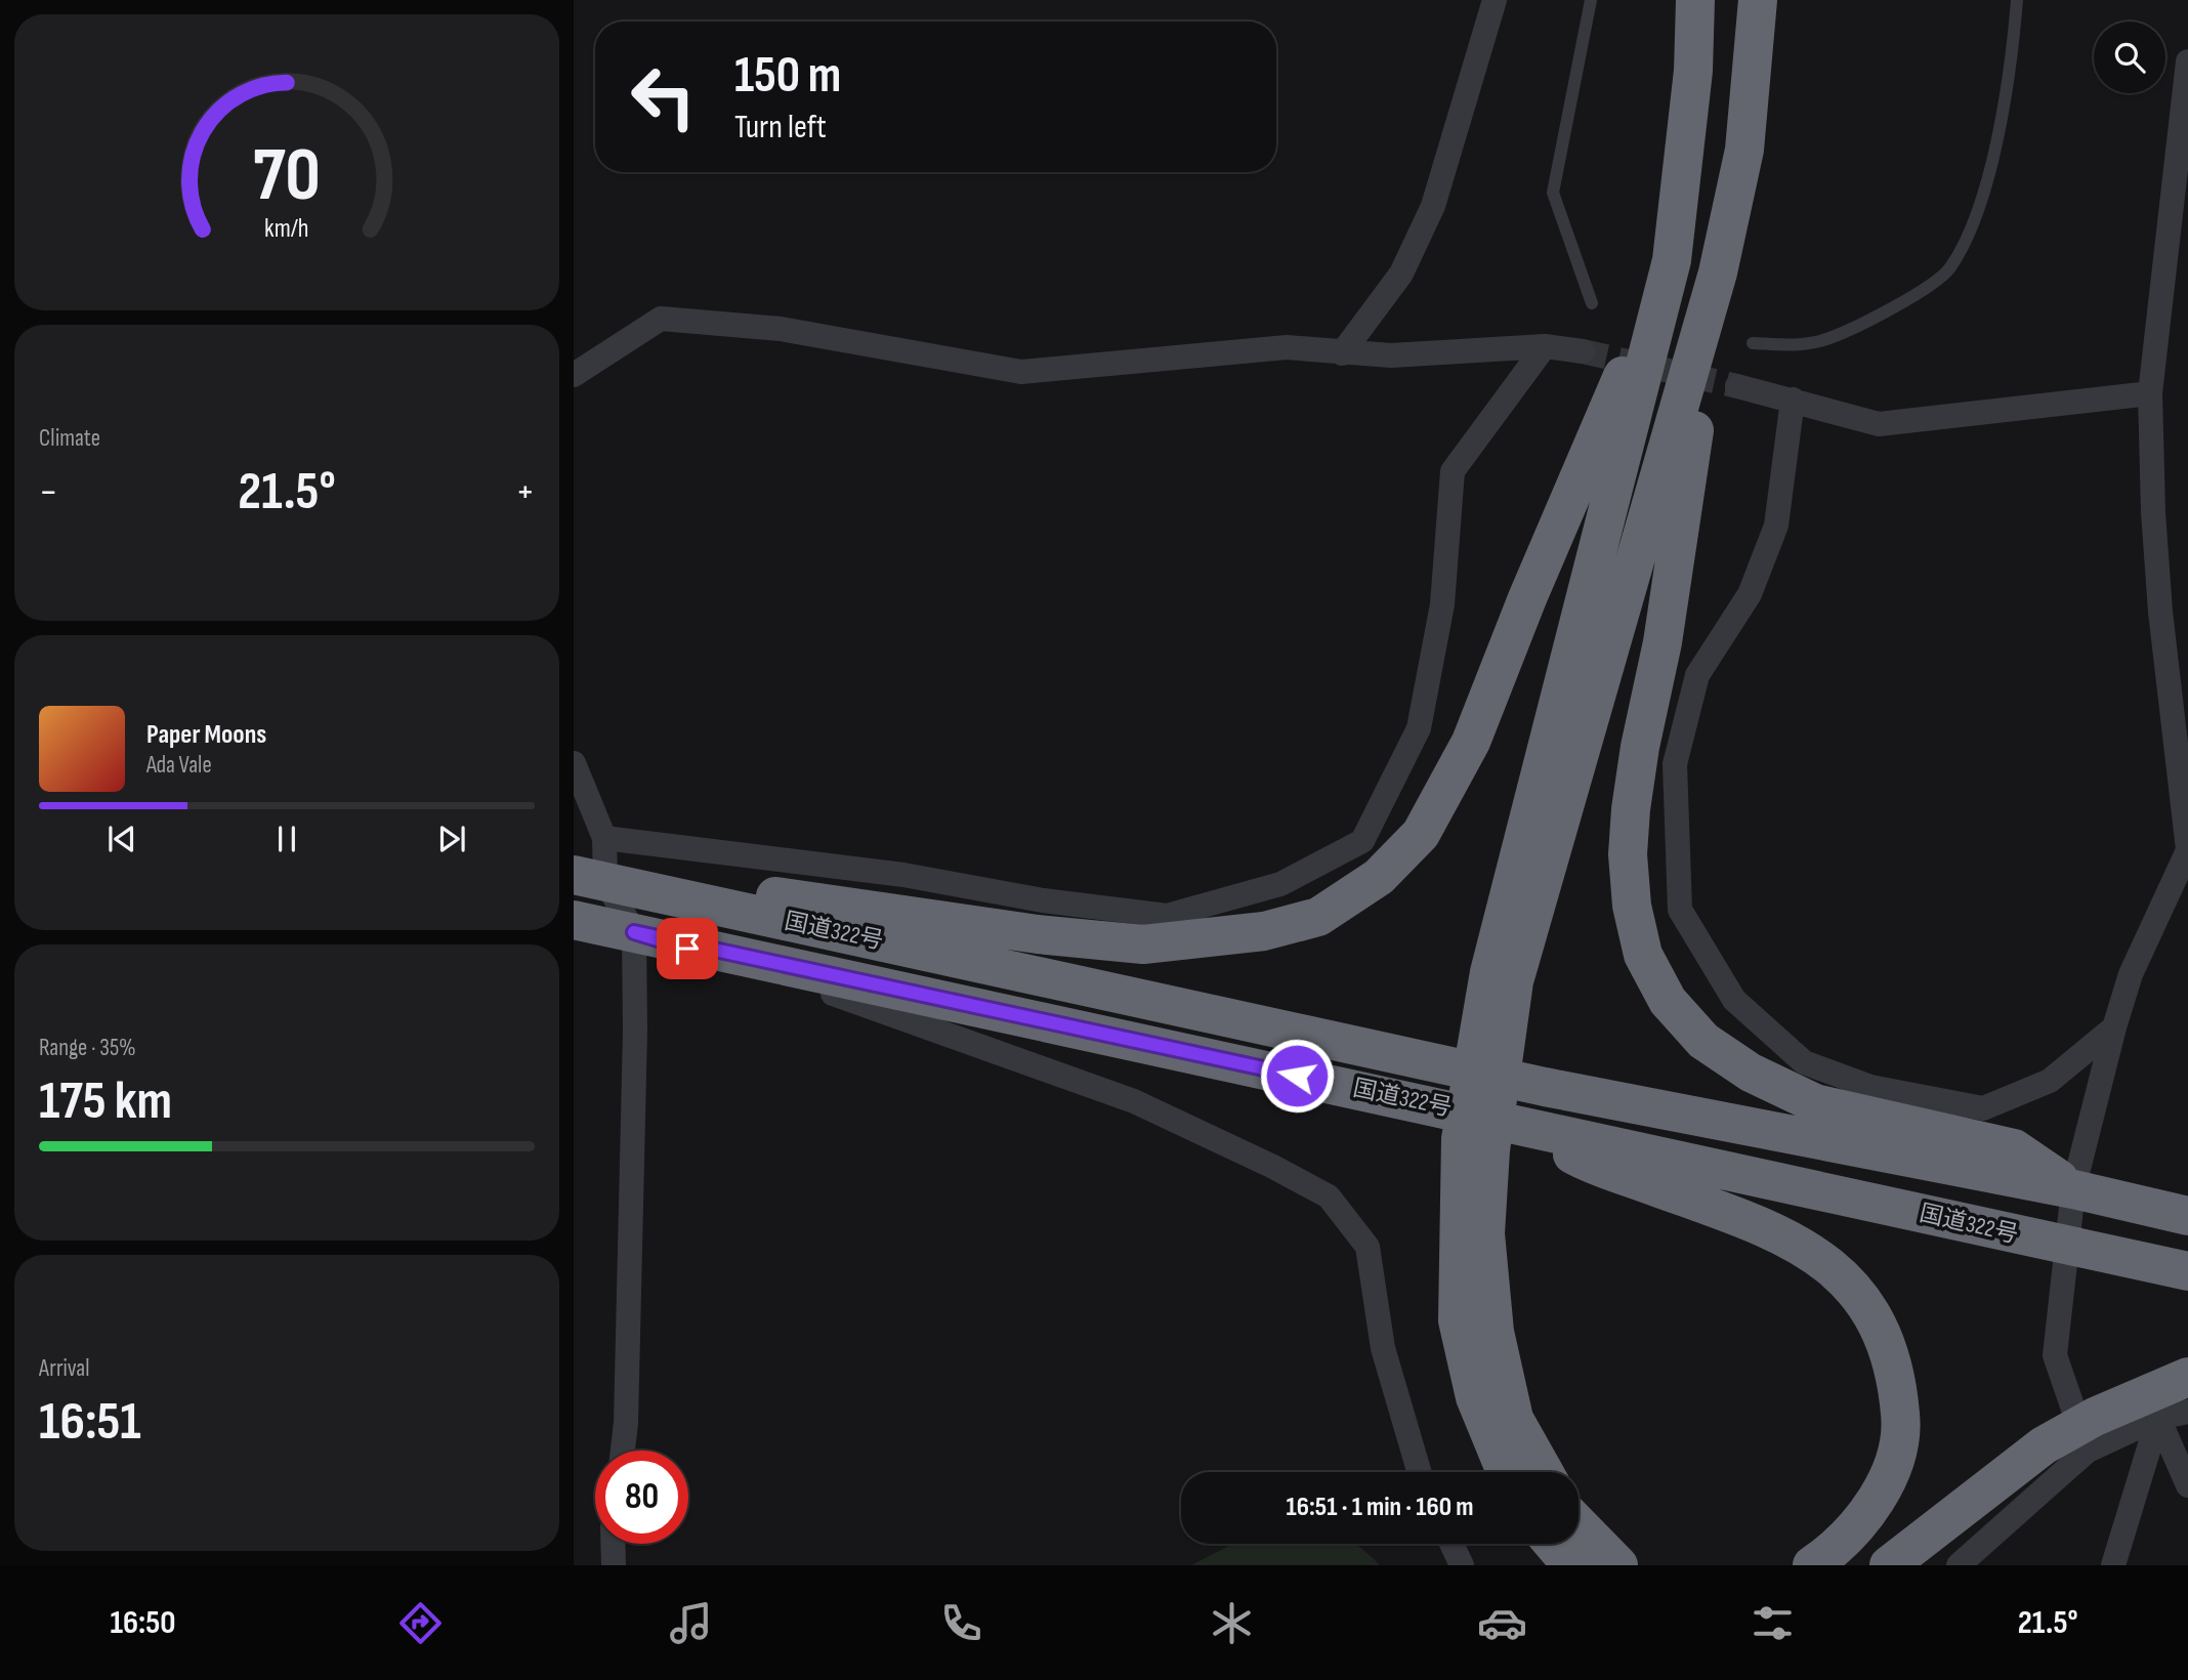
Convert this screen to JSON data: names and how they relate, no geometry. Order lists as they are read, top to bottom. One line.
{"streets":{"highway":["国道322号"]},"page":{"turn":["150 m","Turn left"],"tile":["Climate",["Range · 35%","175 km"],["Arrival","16:51"]],"heat":["−","21.5°","+"],"song":["Paper Moons","Ada Vale"],"limit":"80","trip":"16:51 · 1 min · 160 m","tabs":["16:50","21.5°"],"gauge":["70","km/h"]}}
